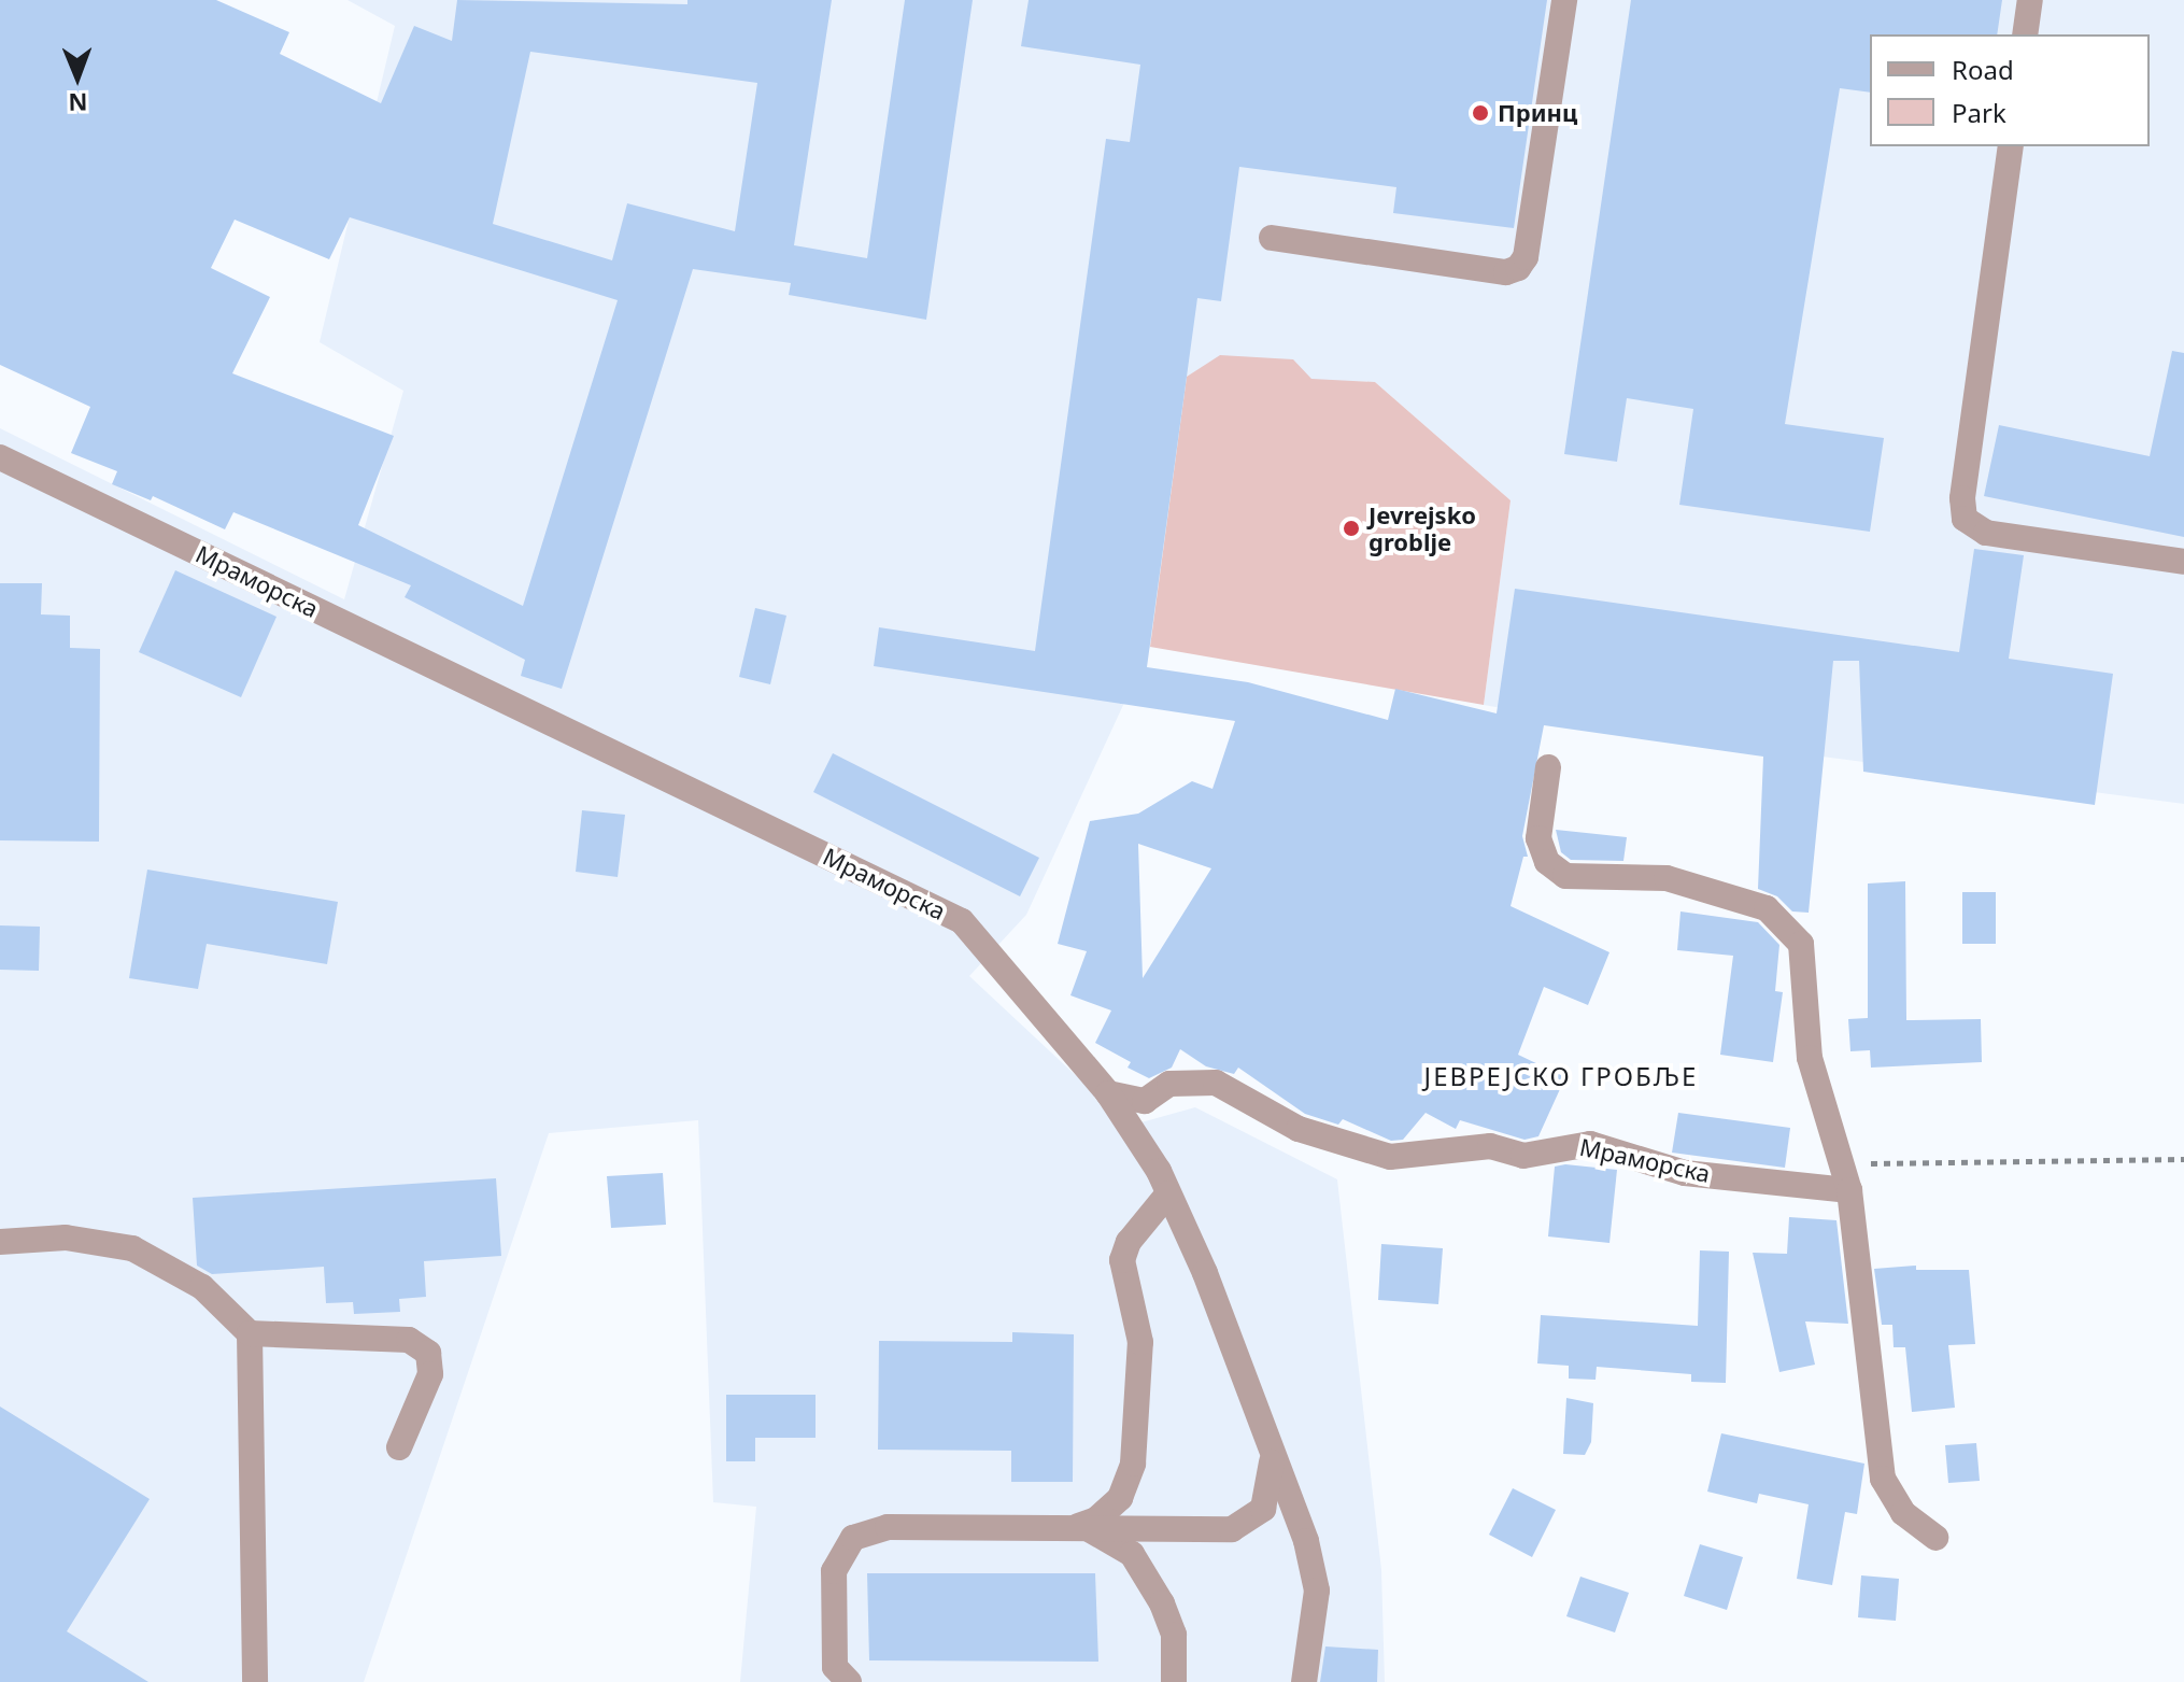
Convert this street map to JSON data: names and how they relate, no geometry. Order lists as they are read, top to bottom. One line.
{"streets":{"street":["Мраморска"]},"districts":["ЈЕВРЕЈСКО ГРОБЉЕ"],"places":["Принц","Jevrejsko groblje"],"legend":["Road","Park"],"north":"bottom"}
